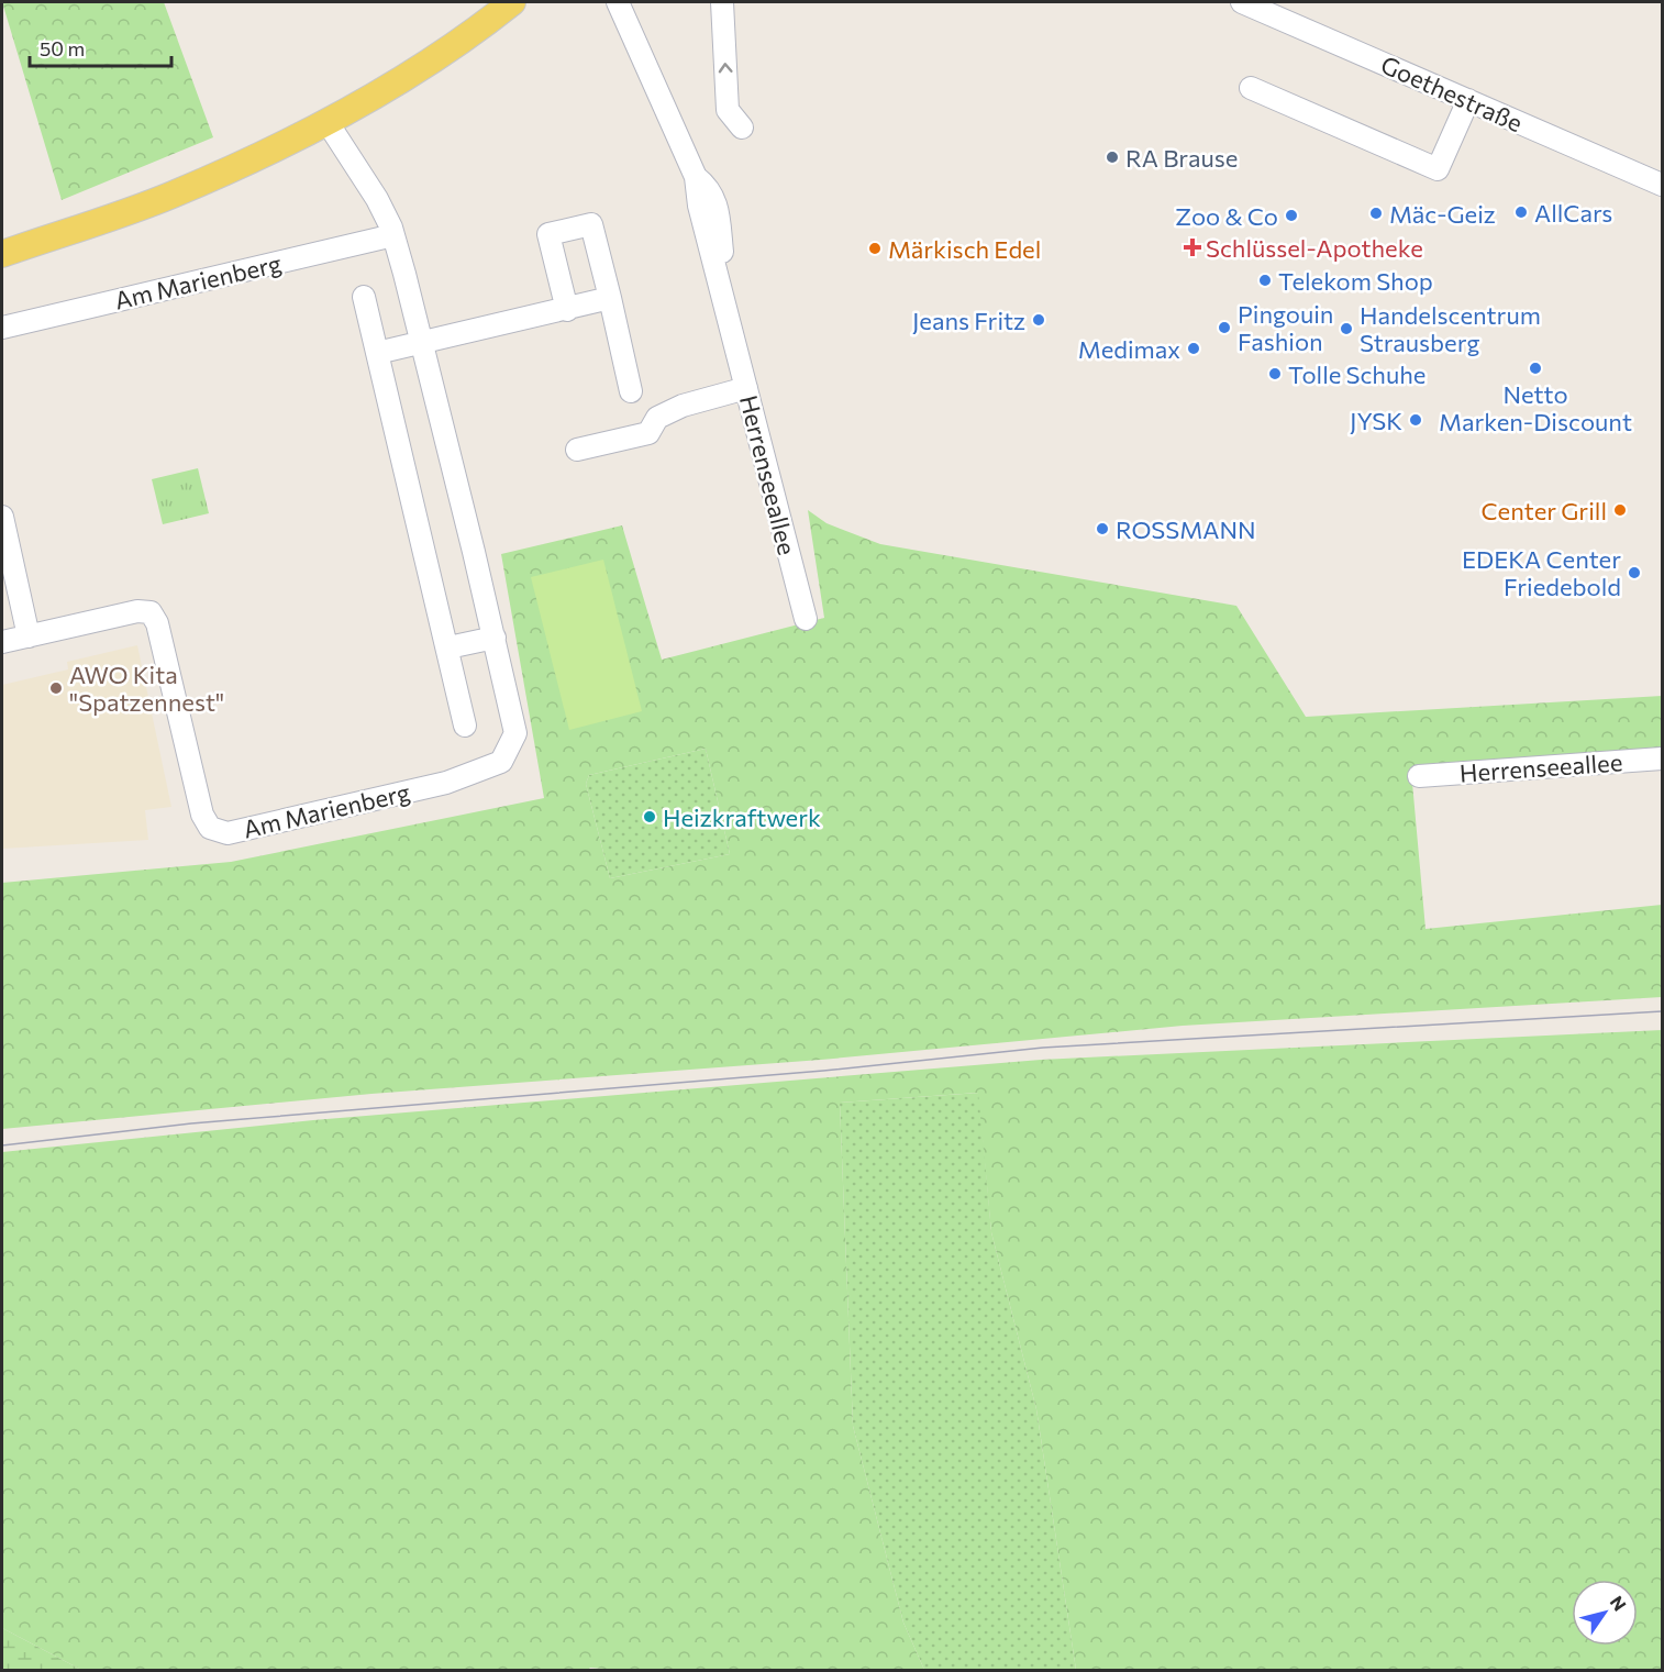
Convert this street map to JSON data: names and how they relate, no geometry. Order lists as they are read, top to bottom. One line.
{"streets":{"street":["Goethestraße","Am Marienberg","Herrenseeallee"]},"places":{"other":["RA Brause","AllCars","Mäc-Geiz","Zoo & Co","Märkisch Edel","Telekom Shop","Jeans Fritz","Pingouin Fashion","Handelscentrum Strausberg","Medimax","Netto Marken-Discount","Tolle Schuhe","JYSK","Center Grill","ROSSMANN","EDEKA Center Friedebold","AWO Kita \"Spatzennest\"","Heizkraftwerk"],"health":["Schlüssel-Apotheke"]},"scale_bar":"50 m","north":"top right"}
